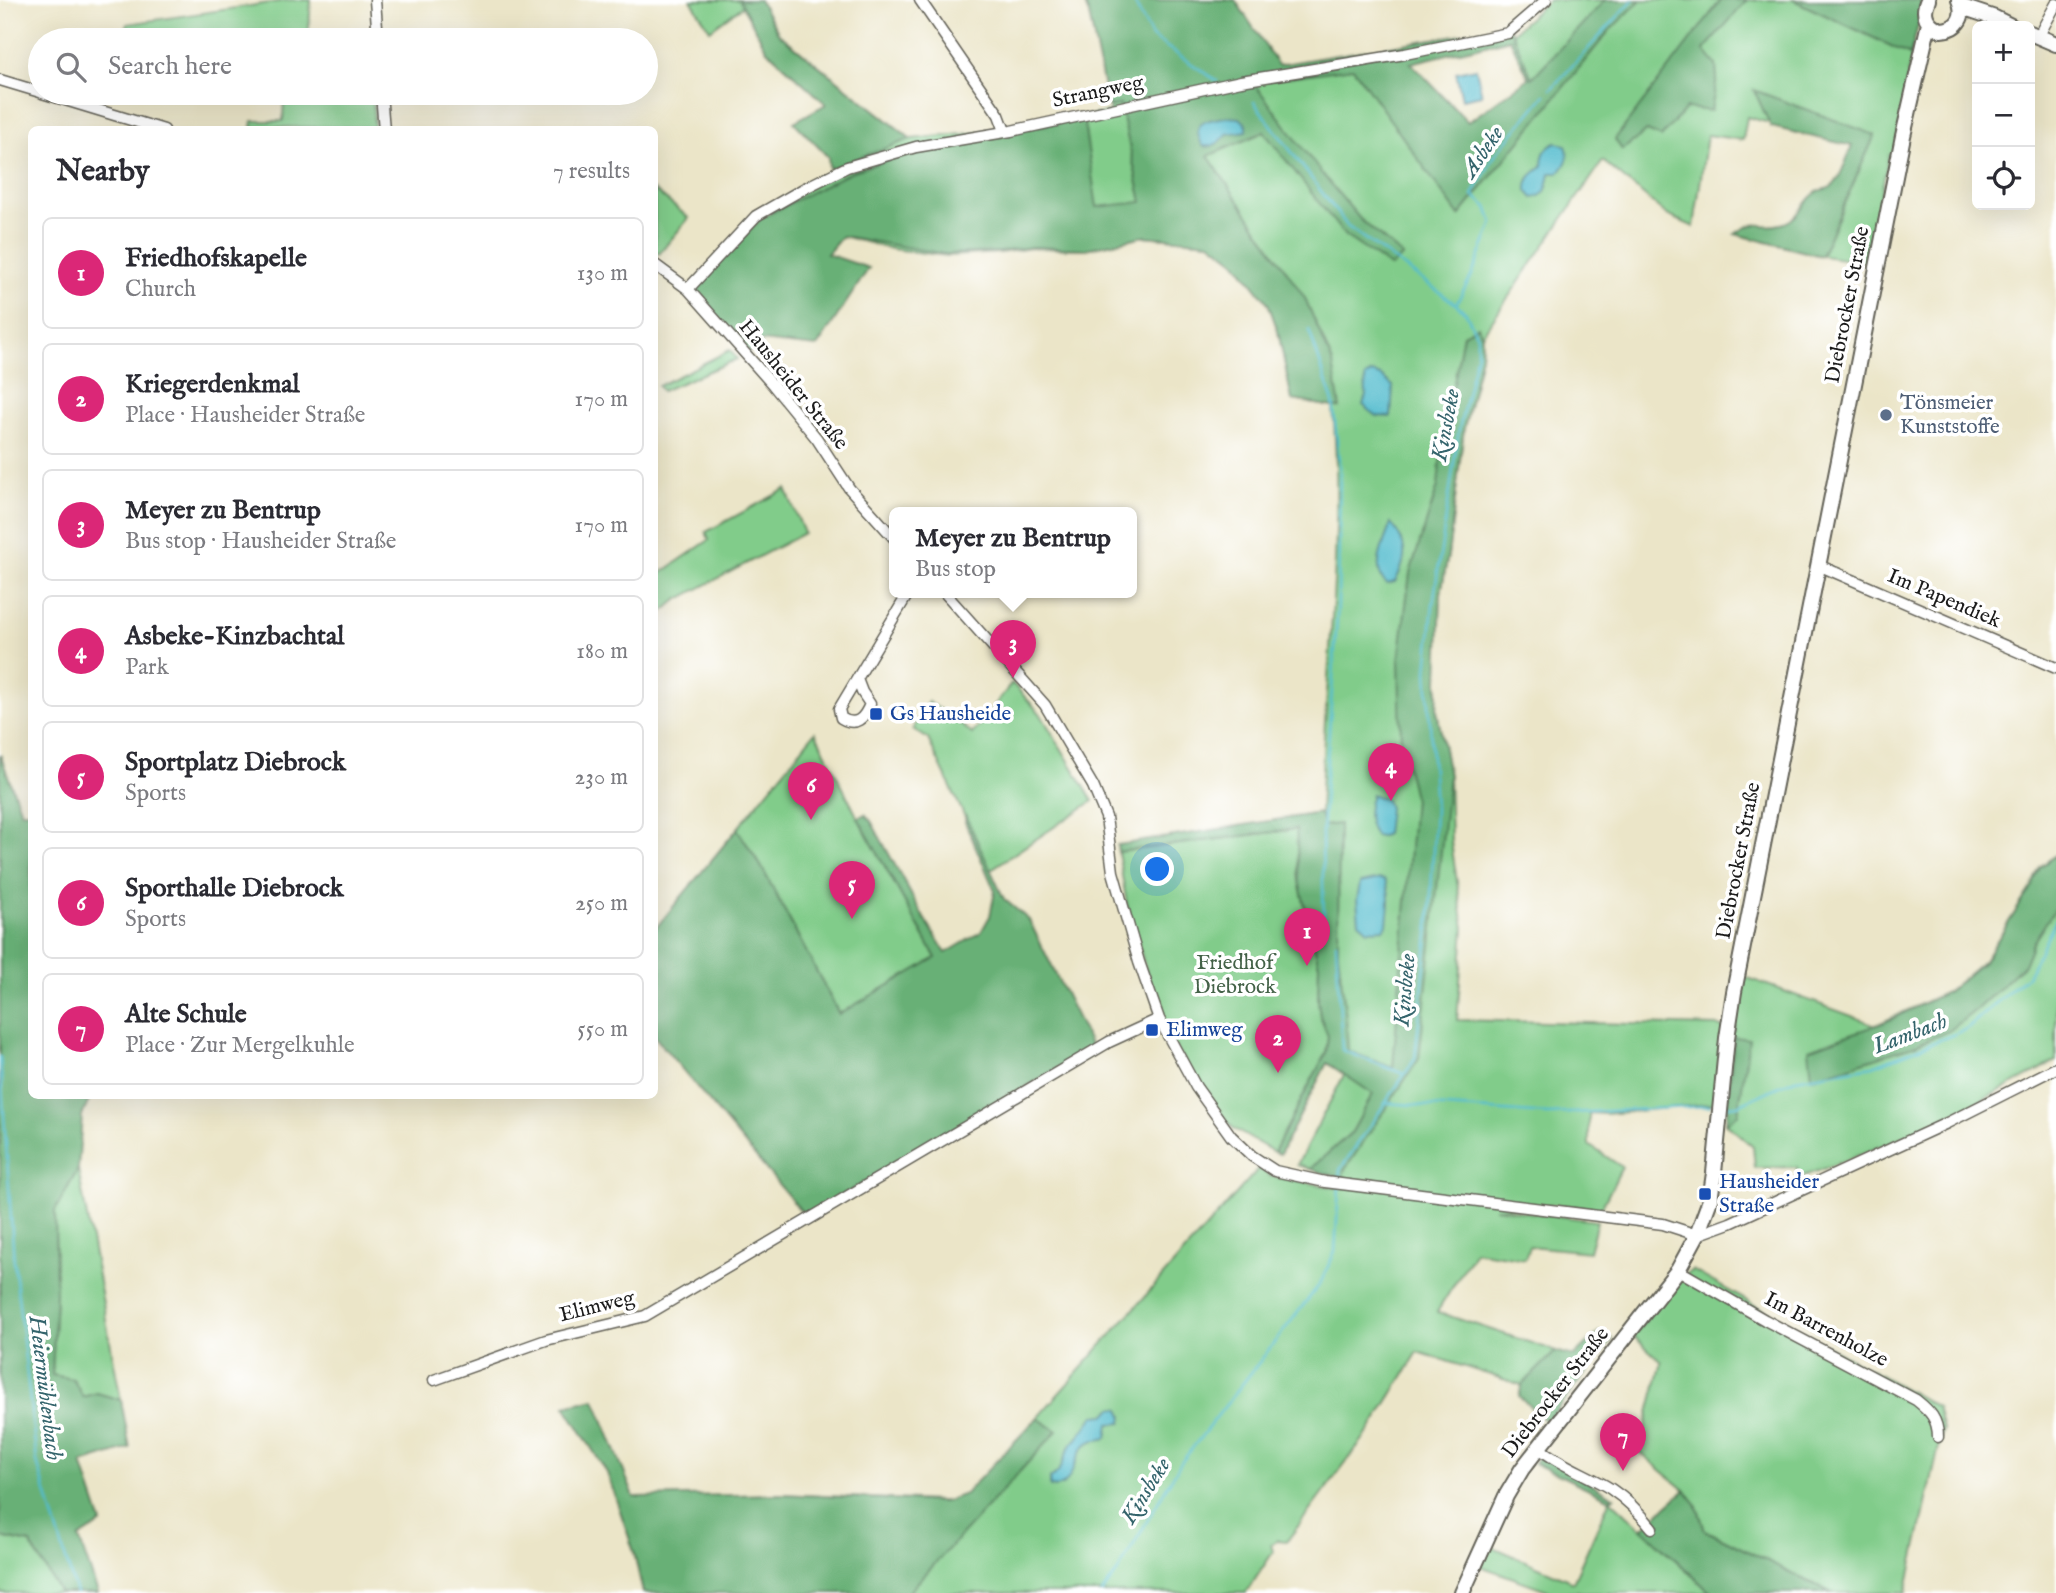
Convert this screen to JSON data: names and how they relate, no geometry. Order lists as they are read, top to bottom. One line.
{"streets":{"main road":["Diebrocker Straße"],"street":["Strangweg","Hausheider Straße","Im Papendiek","Elimweg","Im Barrenholze"]},"crossings":[["Strangweg","Hausheider Straße"],["Diebrocker Straße","Im Papendiek"],["Diebrocker Straße","Im Barrenholze"]],"water":["Asbeke","Kinsbeke","Lambach","Heiermühlenbach"],"parks":["Friedhof Diebrock"],"places":{"other":["Tönsmeier Kunststoffe"],"transit":["Gs Hausheide","Elimweg","Hausheider Straße"]},"page":{"map_buttons":["+","−"],"search":"Search here","heading":["Nearby","7 results"],"list":[{"mark":"1","name":"Friedhofskapelle","note":"Church","value":"130 m"},{"mark":"2","name":"Kriegerdenkmal","note":"Place · Hausheider Straße","value":"170 m"},{"mark":"3","name":"Meyer zu Bentrup","note":"Bus stop · Hausheider Straße","value":"170 m"},{"mark":"4","name":"Asbeke-Kinzbachtal","note":"Park","value":"180 m"},{"mark":"5","name":"Sportplatz Diebrock","note":"Sports","value":"230 m"},{"mark":"6","name":"Sporthalle Diebrock","note":"Sports","value":"250 m"},{"mark":"7","name":"Alte Schule","note":"Place · Zur Mergelkuhle","value":"550 m"}],"popup":["Meyer zu Bentrup","Bus stop"],"pins":["3","4","6","5","1","2","7"]}}
